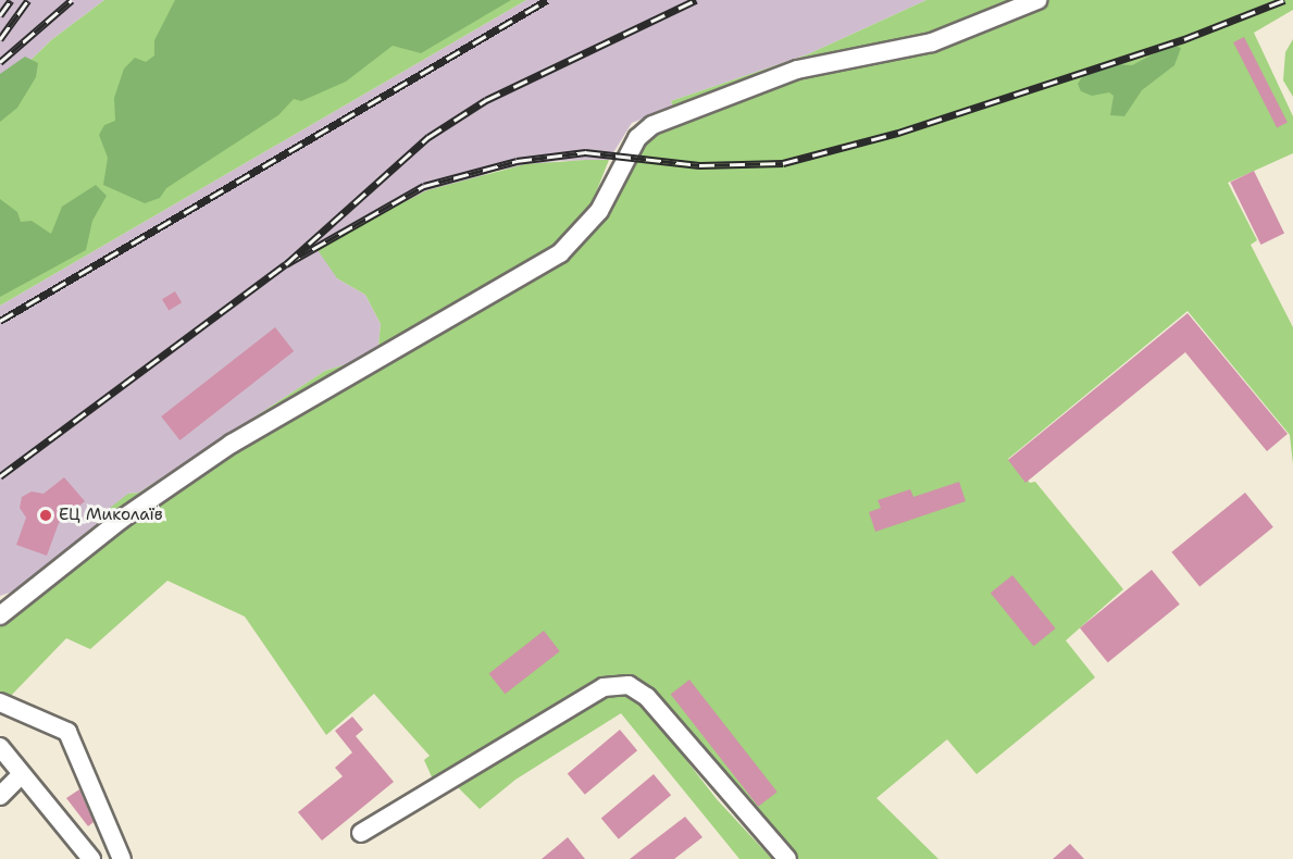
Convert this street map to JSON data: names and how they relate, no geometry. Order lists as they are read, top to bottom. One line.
{"places":["ЕЦ Миколаїв"]}
